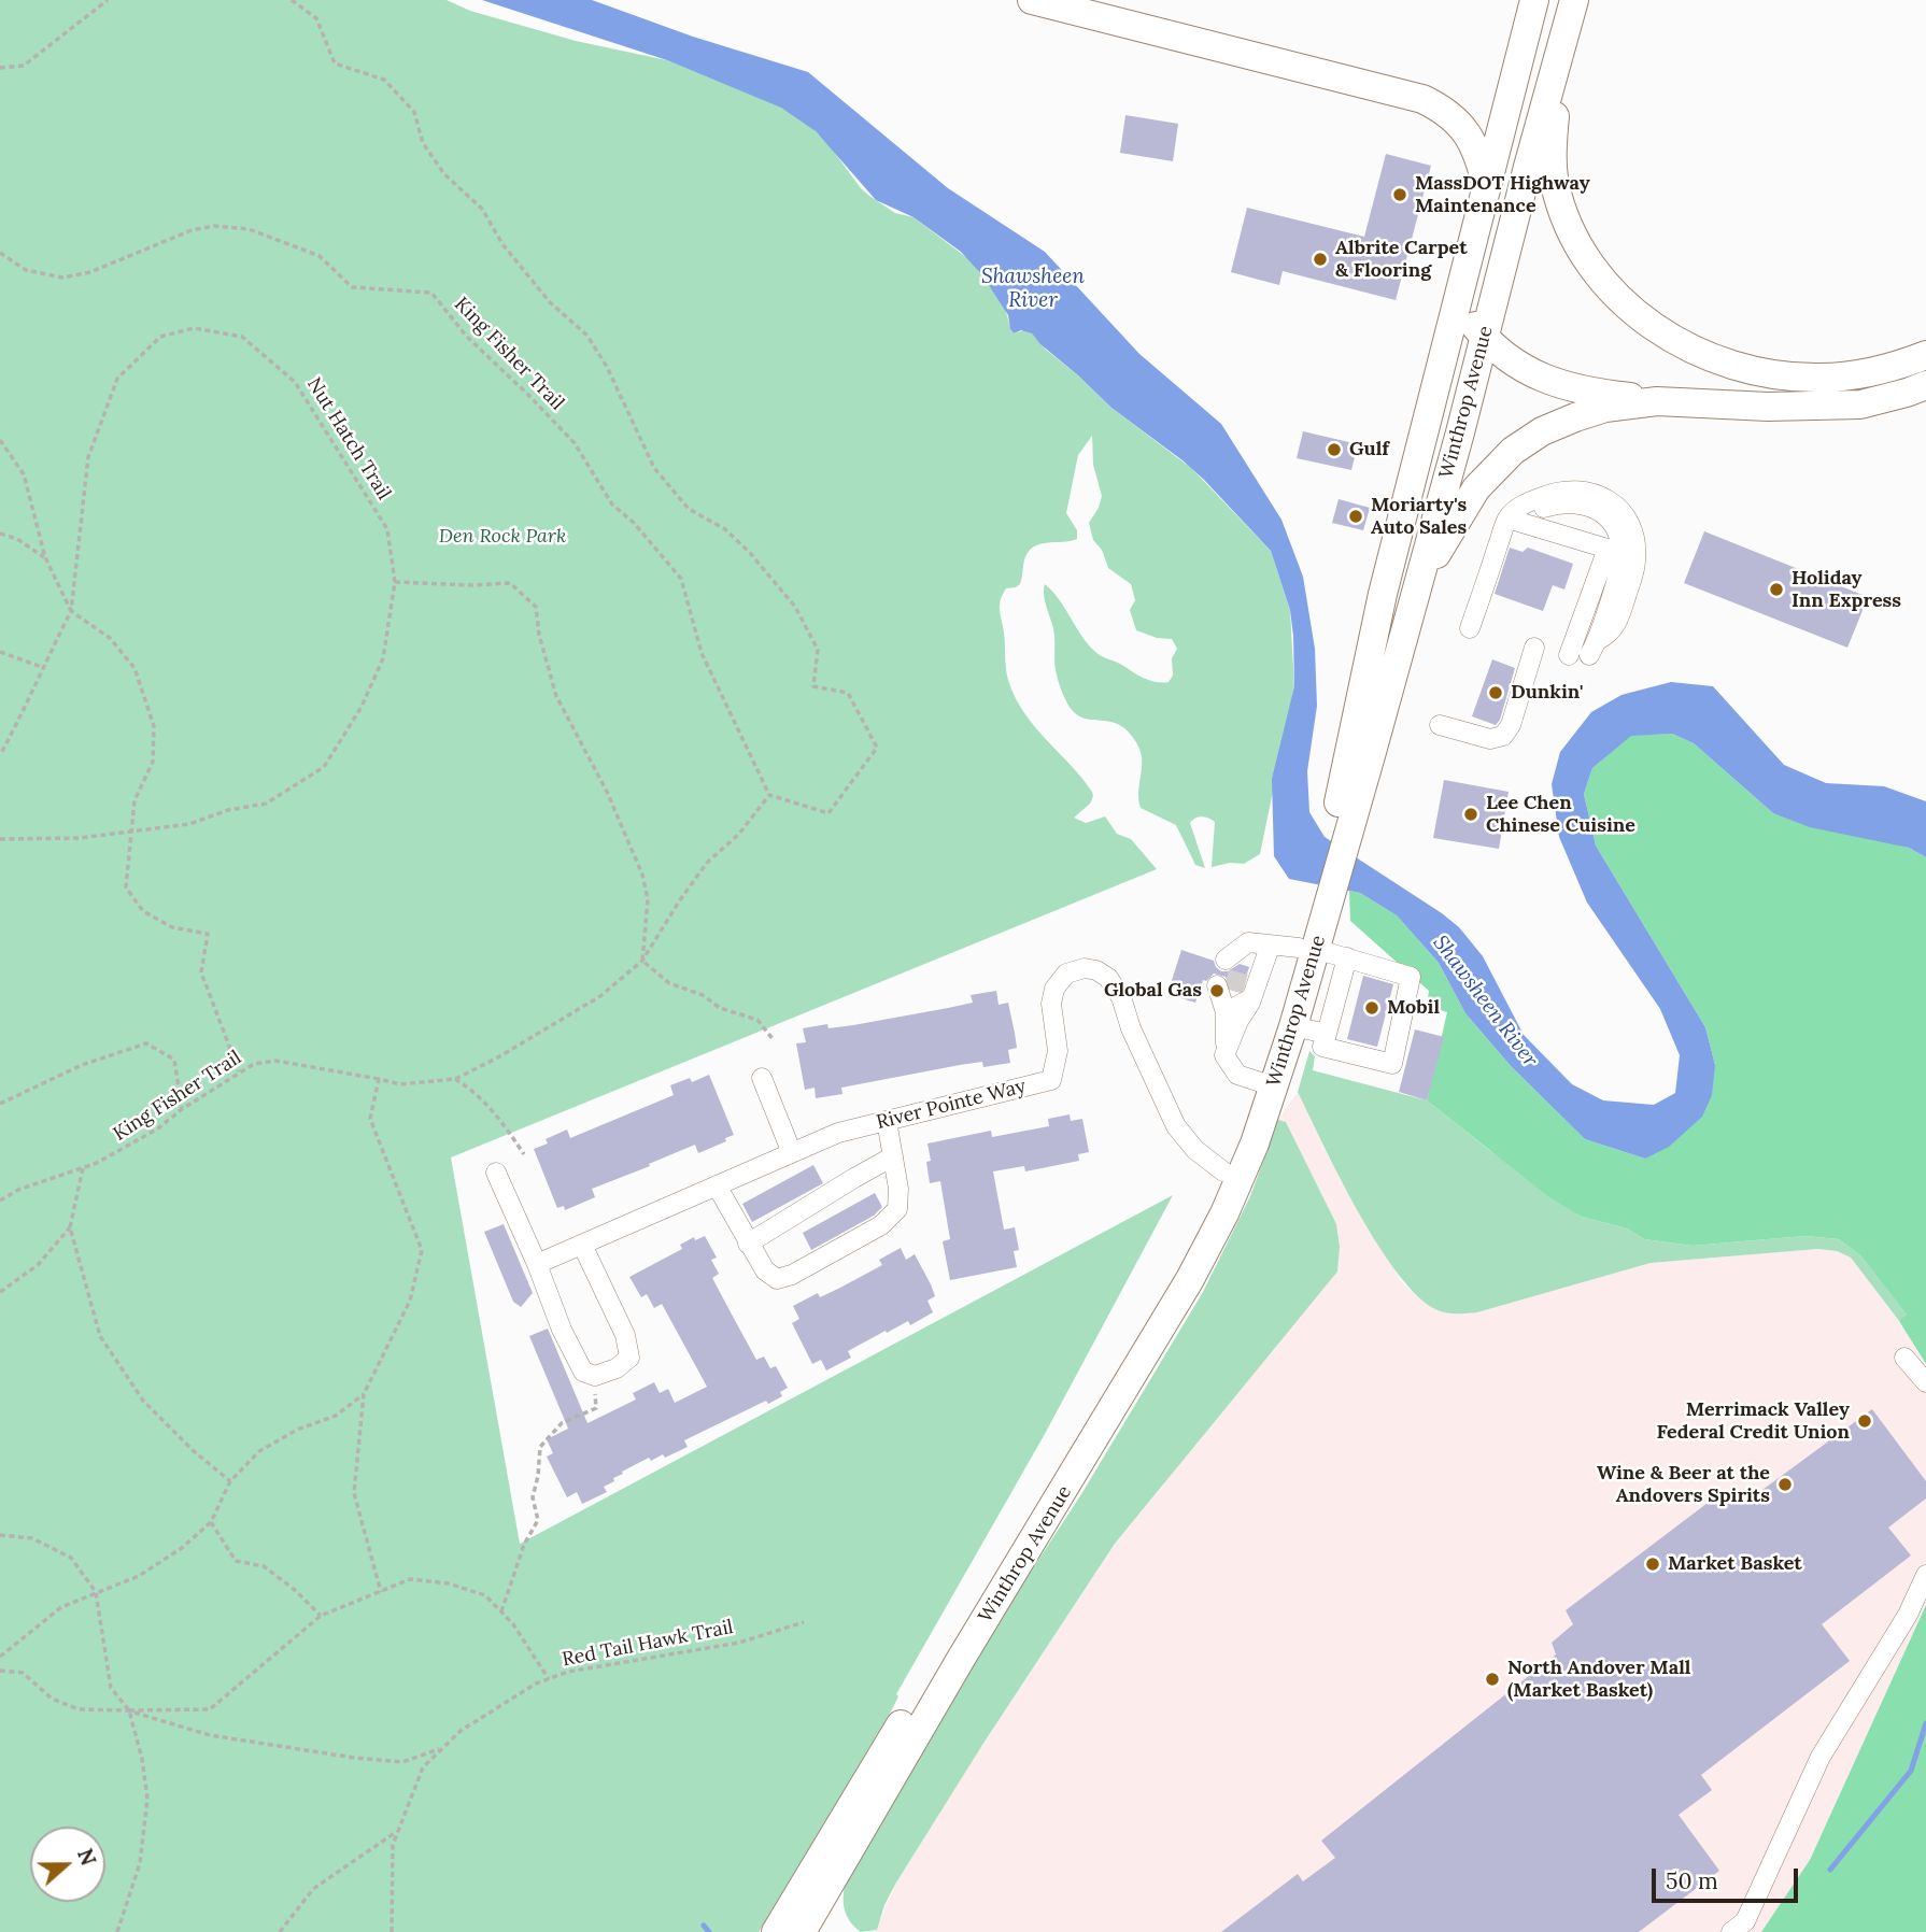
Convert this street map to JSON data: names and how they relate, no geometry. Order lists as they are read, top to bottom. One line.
{"streets":{"highway":["Winthrop Avenue"],"street":["River Pointe Way"],"path":["King Fisher Trail","Nut Hatch Trail","Red Tail Hawk Trail"]},"crossings":[["Winthrop Avenue","River Pointe Way"]],"water":["Shawsheen River"],"parks":["Den Rock Park"],"places":["MassDOT Highway Maintenance","Albrite Carpet & Flooring","Gulf","Moriarty's Auto Sales","Holiday Inn Express","Dunkin'","Lee Chen Chinese Cuisine","Global Gas","Mobil","Merrimack Valley Federal Credit Union","Wine & Beer at the Andovers Spirits","Market Basket","North Andover Mall (Market Basket)"],"scale_bar":"50 m","north":"right"}
